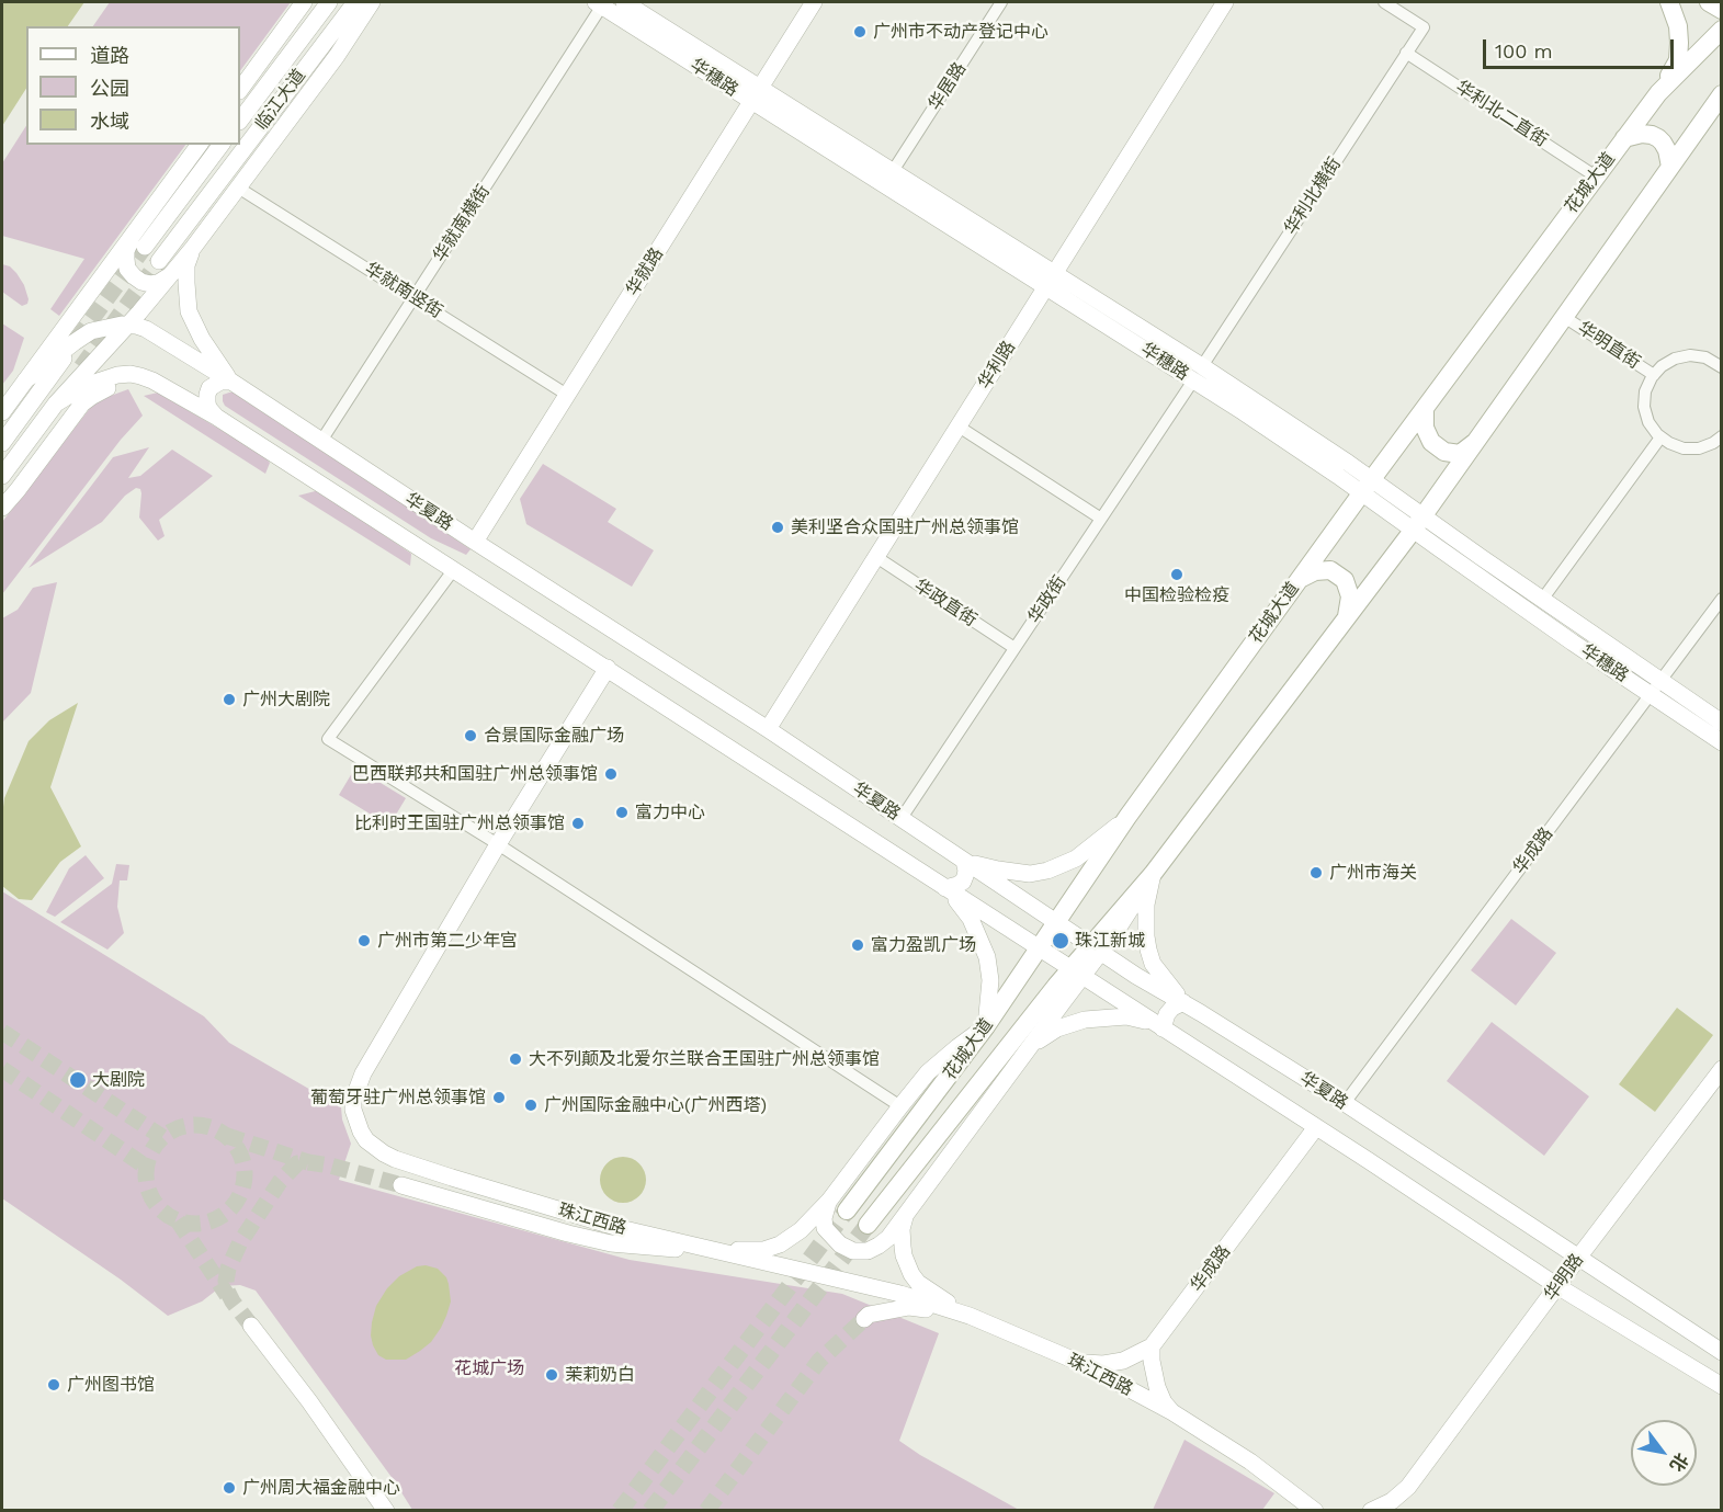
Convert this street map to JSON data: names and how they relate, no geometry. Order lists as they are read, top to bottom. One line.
{"streets":{"main road":["华穗路","临江大道","花城大道","华就路","华利路","华夏路","华成路","珠江西路","华明路"],"street":["华居路","华利北二直街","华利北横街","华就南横街","华就南竖街","华明直街","华政街","华政直街"]},"crossings":[["华穗路","华居路"],["华穗路","花城大道"],["华穗路","华利北横街"],["华穗路","华就南横街"],["华穗路","华就路"],["华穗路","华利路"],["华穗路","华政街"],["华穗路","华成路"],["华利北二直街","花城大道"],["华利北二直街","华利北横街"],["花城大道","华明直街"],["花城大道","华夏路"],["华利北横街","华政街"],["华就南横街","华就南竖街"],["华就南横街","华夏路"],["华就路","华就南竖街"],["华就路","华夏路"],["华利路","华夏路"],["华利路","华政直街"],["华夏路","华政街"],["华夏路","华成路"],["华夏路","珠江西路"],["华夏路","华明路"],["华政街","华政直街"]],"parks":["花城广场"],"places":["广州市不动产登记中心","美利坚合众国驻广州总领事馆","中国检验检疫","广州大剧院","合景国际金融广场","巴西联邦共和国驻广州总领事馆","富力中心","比利时王国驻广州总领事馆","广州市海关","广州市第二少年宫","珠江新城","富力盈凯广场","大不列颠及北爱尔兰联合王国驻广州总领事馆","大剧院","葡萄牙驻广州总领事馆","广州国际金融中心(广州西塔)","茉莉奶白","广州图书馆","广州周大福金融中心"],"legend":["道路","公园","水域"],"scale_bar":"100 m","north":"bottom right"}
